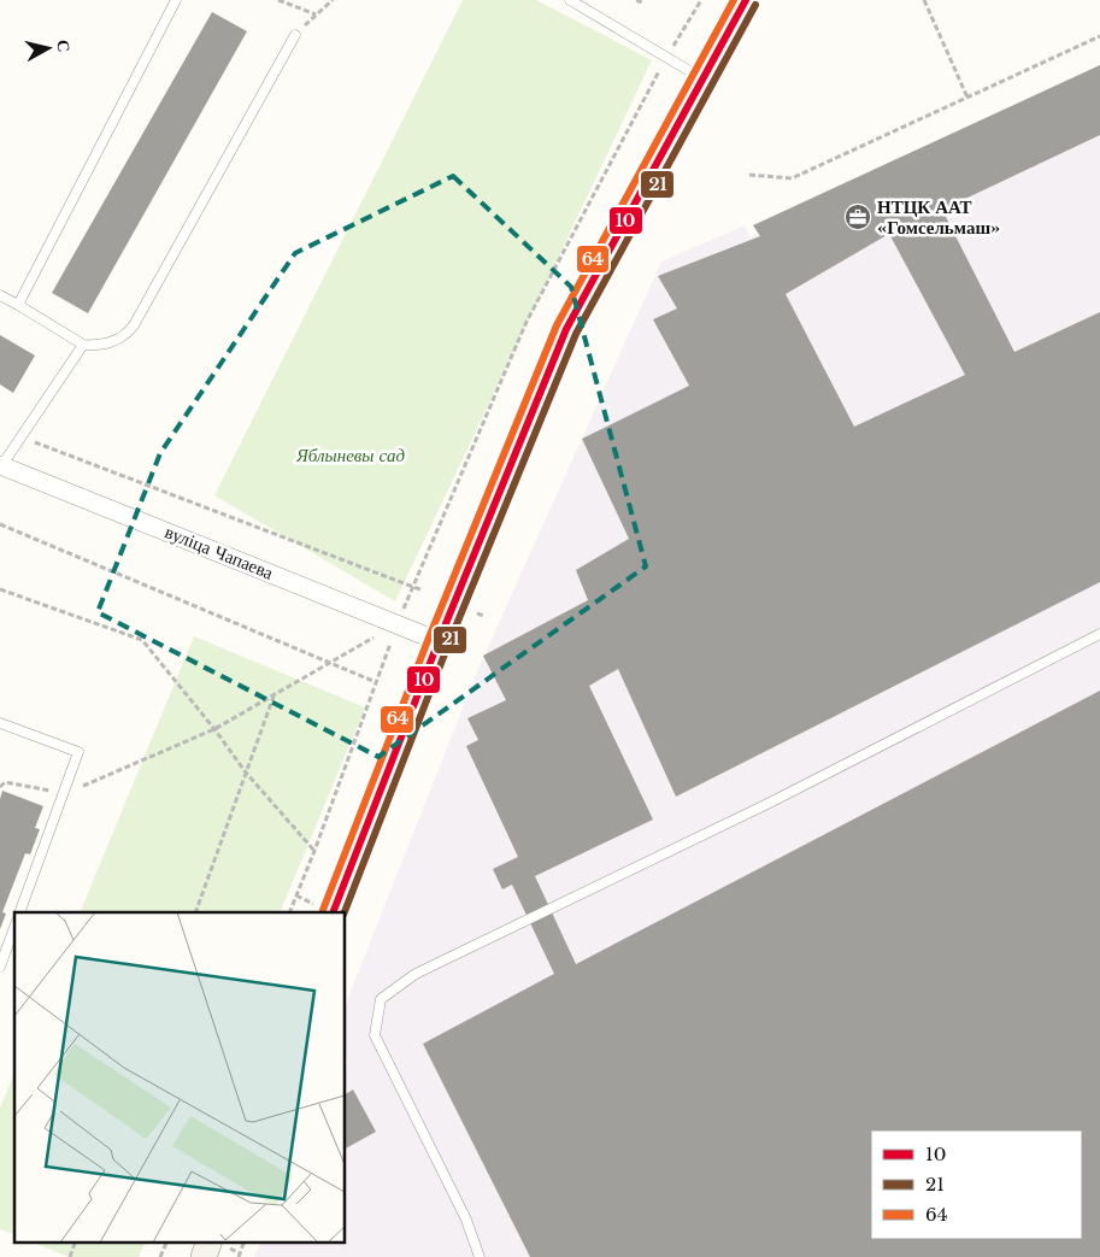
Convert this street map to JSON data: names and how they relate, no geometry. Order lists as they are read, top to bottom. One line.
{"streets":{"street":["вуліца Чапаева"]},"parks":["Яблыневы сад"],"places":{"office":["НТЦК ААТ «Гомсельмаш»"]},"lines":["transit line 10","transit line 64","transit line 21"],"legend":["10","21","64"],"north":"right"}
